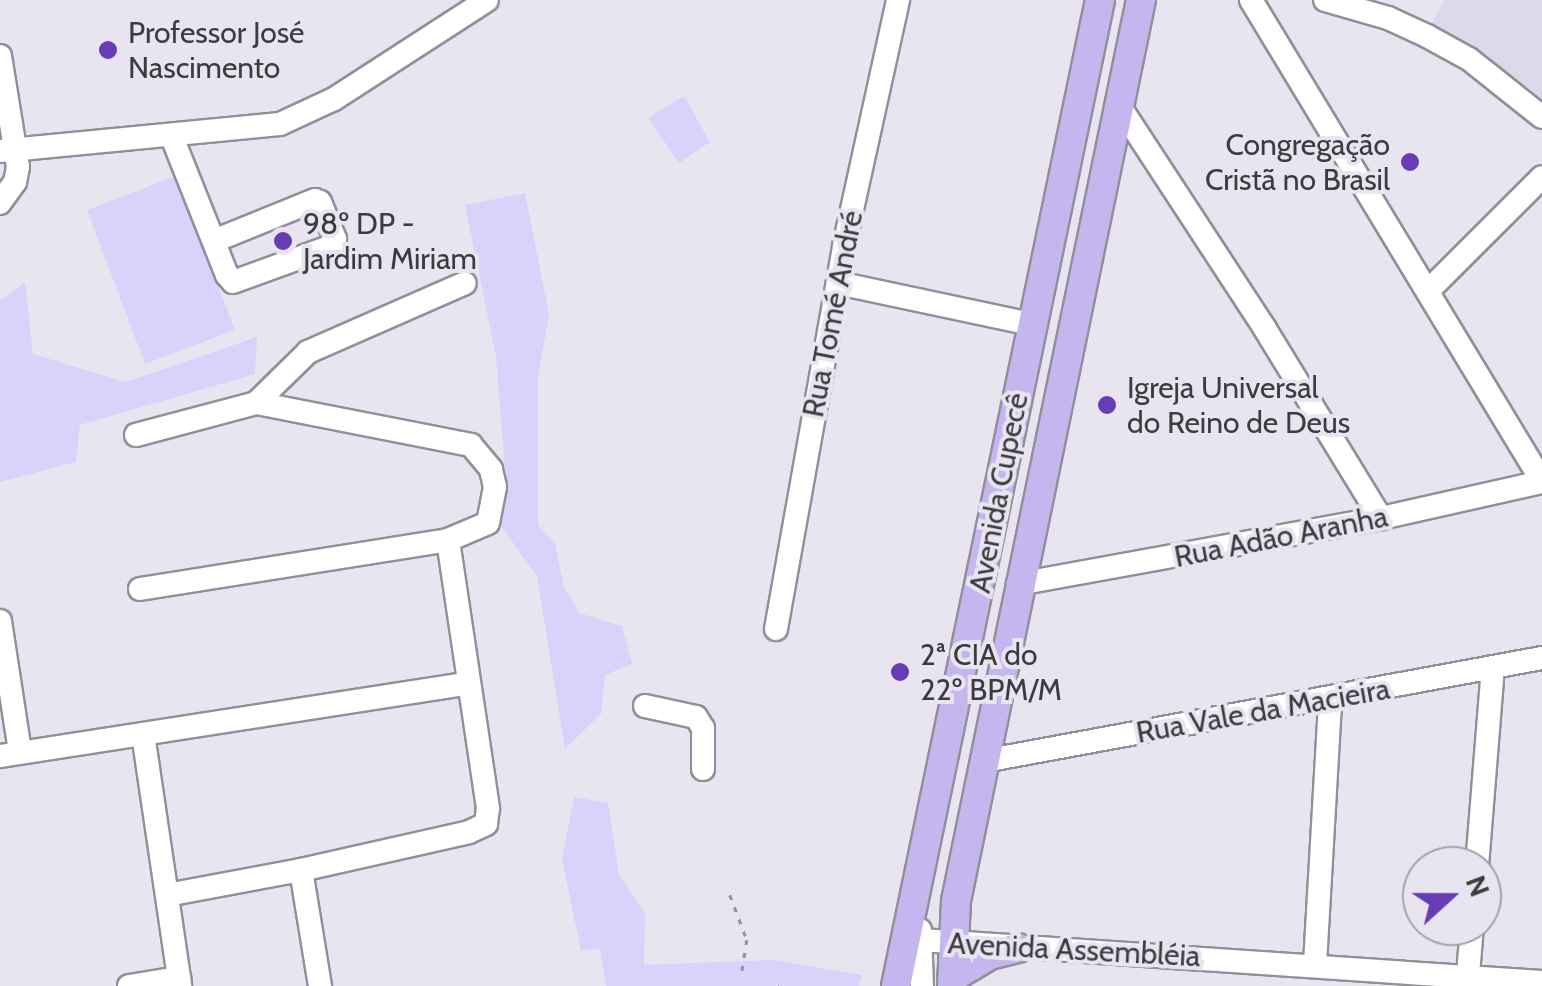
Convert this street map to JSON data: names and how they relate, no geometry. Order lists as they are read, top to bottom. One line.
{"streets":{"main road":["Avenida Cupecê"],"street":["Rua Tomé André","Rua Adão Aranha","Rua Vale da Macieira","Avenida Assembléia"]},"crossings":[["Avenida Cupecê","Rua Adão Aranha"],["Avenida Cupecê","Rua Vale da Macieira"],["Avenida Cupecê","Avenida Assembléia"]],"places":["Professor José Nascimento","Congregação Cristã no Brasil","98º DP - Jardim Miriam","Igreja Universal do Reino de Deus","2ª CIA do 22º BPM/M"],"north":"right"}
